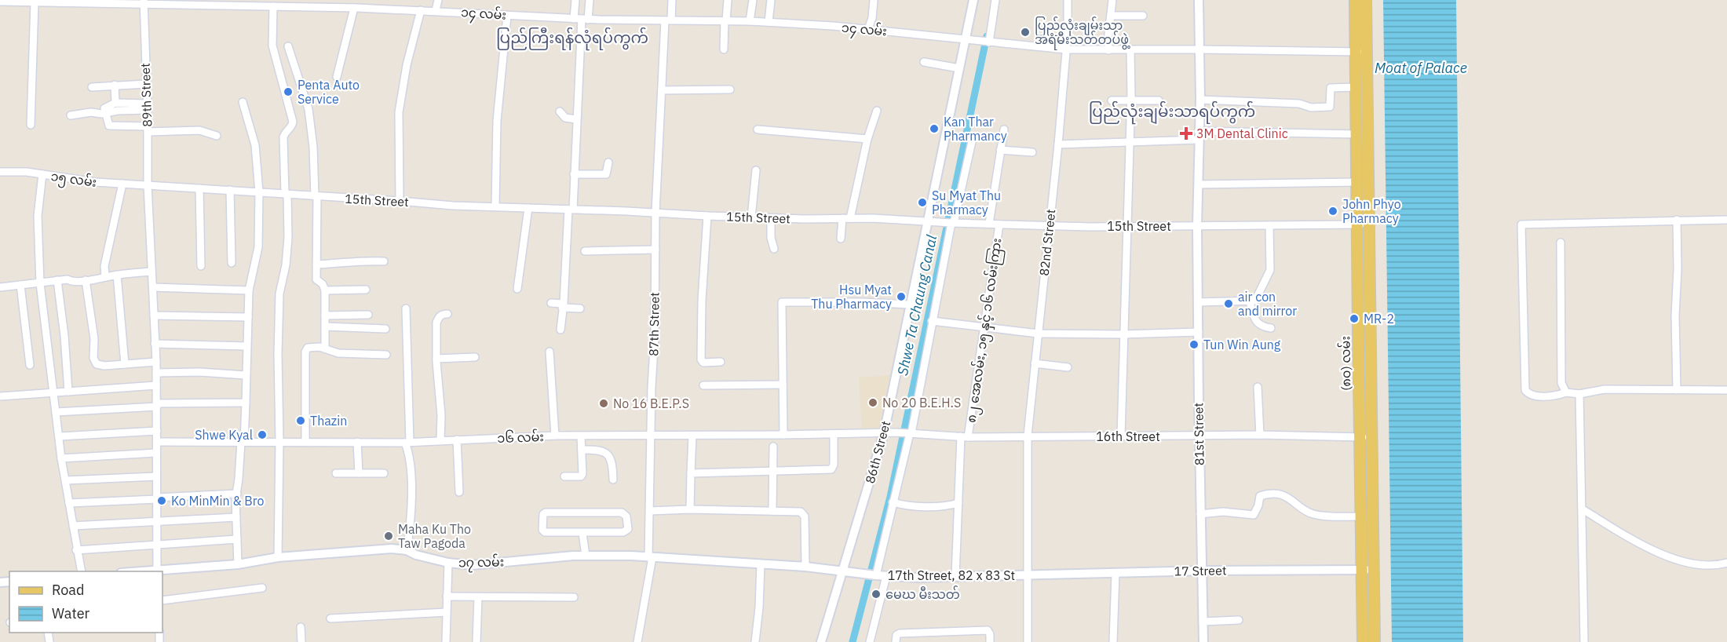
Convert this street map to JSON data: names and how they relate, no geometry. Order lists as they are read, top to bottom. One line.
{"streets":{"main road":["(၈၀) လမ်း"],"street":["၁၄ လမ်း","89th Street","၁၅ လမ်း","15th Street","82nd Street","87th Street","၈၂ အေလမ်း, ၁၅ နှင့် ၁၆ လမ်းကြား","81st Street","16th Street","၁၆ လမ်း","86th Street","၁၇ လမ်း","17 Street","17th Street, 82 x 83 St"]},"crossings":[["၁၄ လမ်း","89th Street"],["၁၄ လမ်း","82nd Street"],["၁၄ လမ်း","87th Street"],["၁၄ လမ်း","(၈၀) လမ်း"],["၁၄ လမ်း","81st Street"],["၁၄ လမ်း","86th Street"],["89th Street","၁၅ လမ်း"],["89th Street","15th Street"],["89th Street","၁၆ လမ်း"],["89th Street","၁၇ လမ်း"],["၁၅ လမ်း","15th Street"],["15th Street","82nd Street"],["15th Street","87th Street"],["15th Street","၈၂ အေလမ်း, ၁၅ နှင့် ၁၆ လမ်းကြား"],["15th Street","(၈၀) လမ်း"],["15th Street","81st Street"],["15th Street","86th Street"],["82nd Street","16th Street"],["82nd Street","17 Street"],["82nd Street","17th Street, 82 x 83 St"],["87th Street","၁၆ လမ်း"],["87th Street","၁၇ လမ်း"],["၈၂ အေလမ်း, ၁၅ နှင့် ၁၆ လမ်းကြား","16th Street"],["၈၂ အေလမ်း, ၁၅ နှင့် ၁၆ လမ်းကြား","17th Street, 82 x 83 St"],["(၈၀) လမ်း","16th Street"],["(၈၀) လမ်း","17 Street"],["81st Street","16th Street"],["81st Street","17 Street"],["16th Street","၁၆ လမ်း"],["16th Street","86th Street"],["၁၆ လမ်း","86th Street"],["86th Street","၁၇ လမ်း"],["၁၇ လမ်း","17th Street, 82 x 83 St"],["17 Street","17th Street, 82 x 83 St"]],"districts":["ပြည်ကြီးရန်လုံရပ်ကွက်","ပြည်လုံးချမ်းသာရပ်ကွက်"],"water":["Moat of Palace","Shwe Ta Chaung Canal"],"places":{"other":["ပြည်လုံးချမ်းသာ အရံမီးသတ်တပ်ဖွဲ့","Penta Auto Service","Kan Thar Pharmancy","Su Myat Thu Pharmacy","John Phyo Pharmacy","Hsu Myat Thu Pharmacy","air con and mirror","MR-2","Tun Win Aung","No 20 B.E.H.S","No 16 B.E.P.S","Thazin","Shwe Kyal","Ko MinMin & Bro","Maha Ku Tho Taw Pagoda","မေဃ မီးသတ်"],"health":["3M Dental Clinic"]},"legend":["Road","Water"]}
